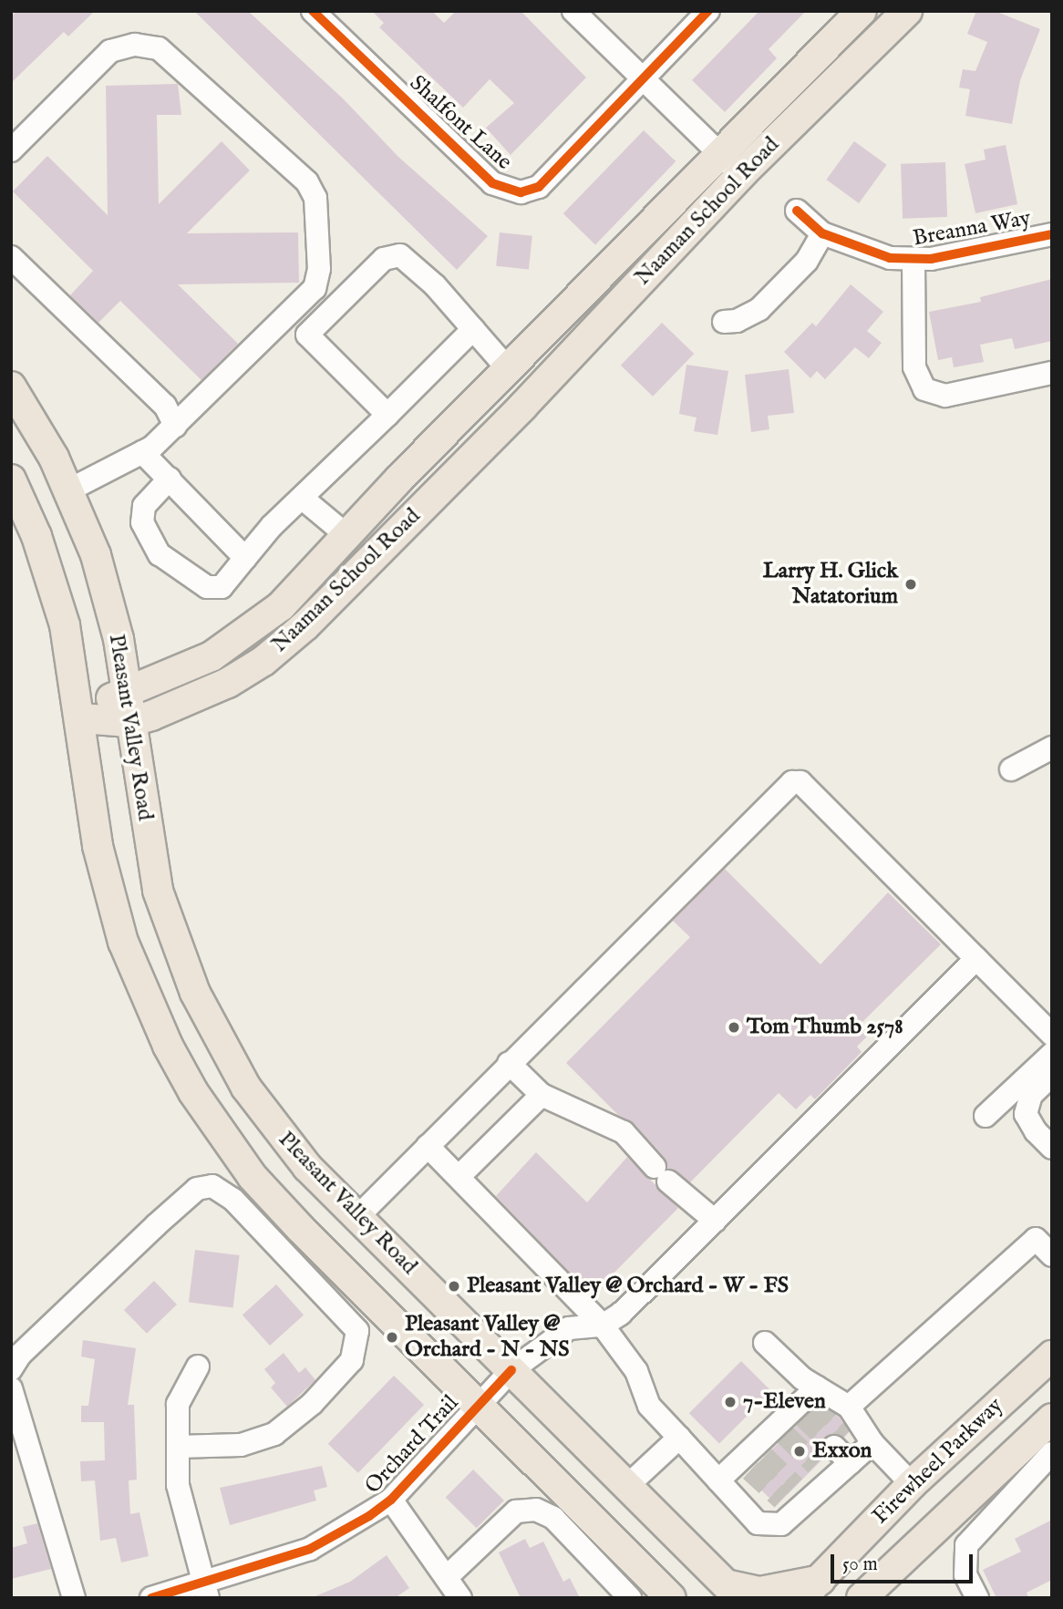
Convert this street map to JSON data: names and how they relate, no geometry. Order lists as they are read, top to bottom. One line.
{"streets":{"main road":["Naaman School Road","Pleasant Valley Road","Firewheel Parkway"],"street":["Shalfont Lane","Breanna Way","Orchard Trail"]},"crossings":[["Naaman School Road","Pleasant Valley Road"],["Pleasant Valley Road","Orchard Trail"]],"places":["Larry H. Glick Natatorium","Tom Thumb 2578","Pleasant Valley @ Orchard - W - FS","Pleasant Valley @ Orchard - N - NS","7-Eleven","Exxon"],"scale_bar":"50 m"}
